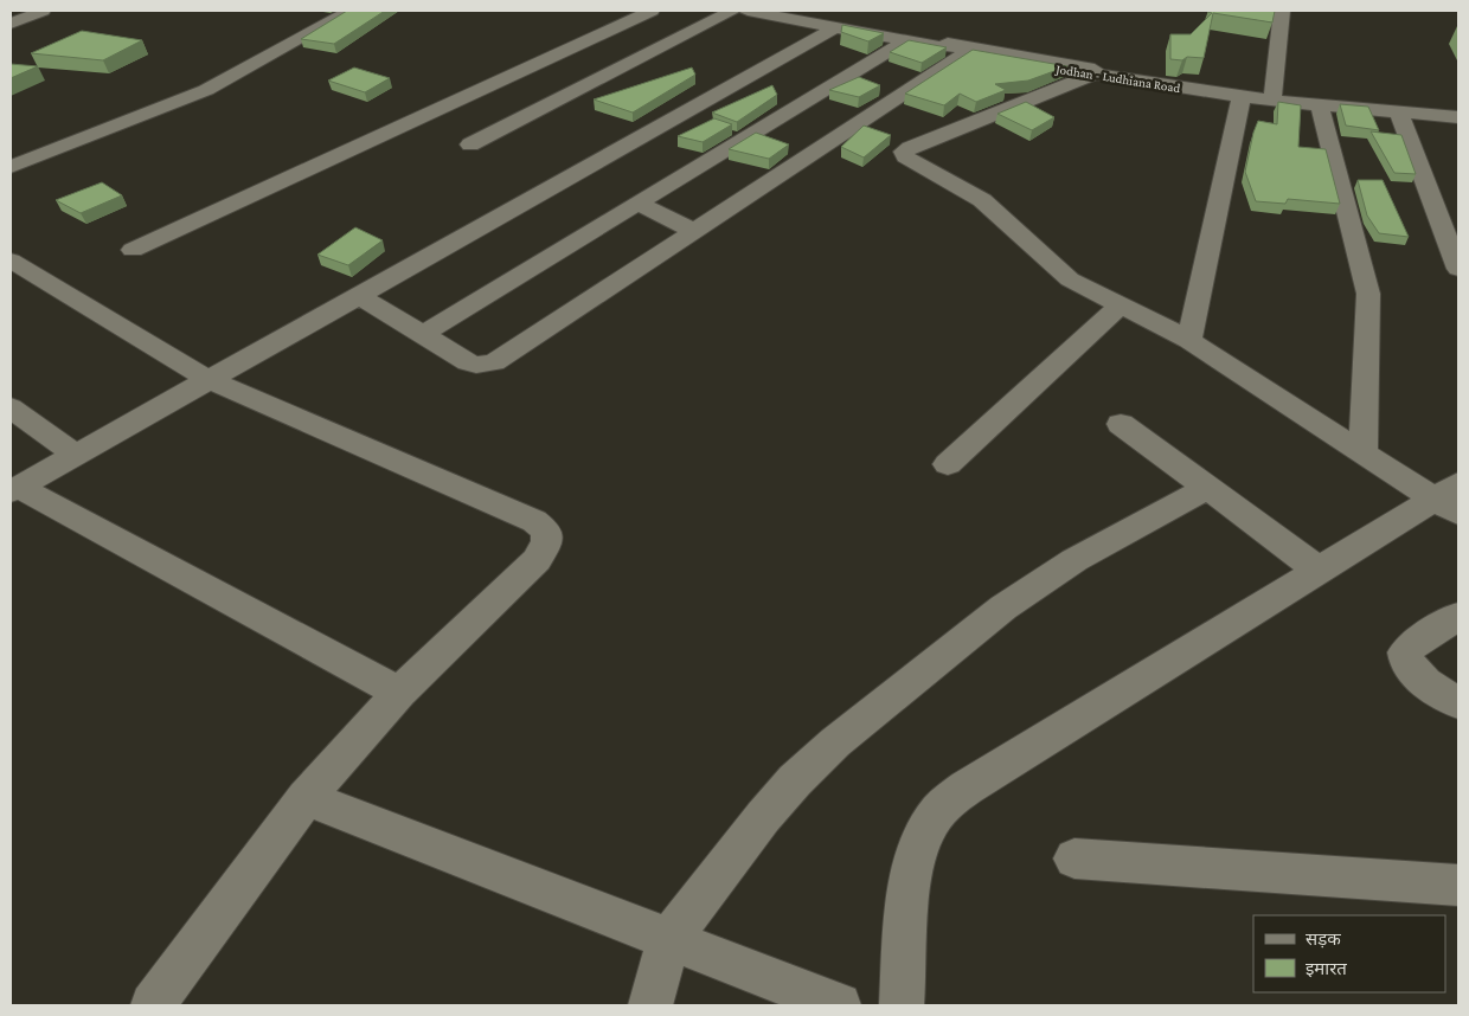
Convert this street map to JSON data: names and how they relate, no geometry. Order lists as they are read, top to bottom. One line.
{"streets":{"street":["Jodhan - Ludhiana Road"]},"legend":["सड़क","इमारत"]}
